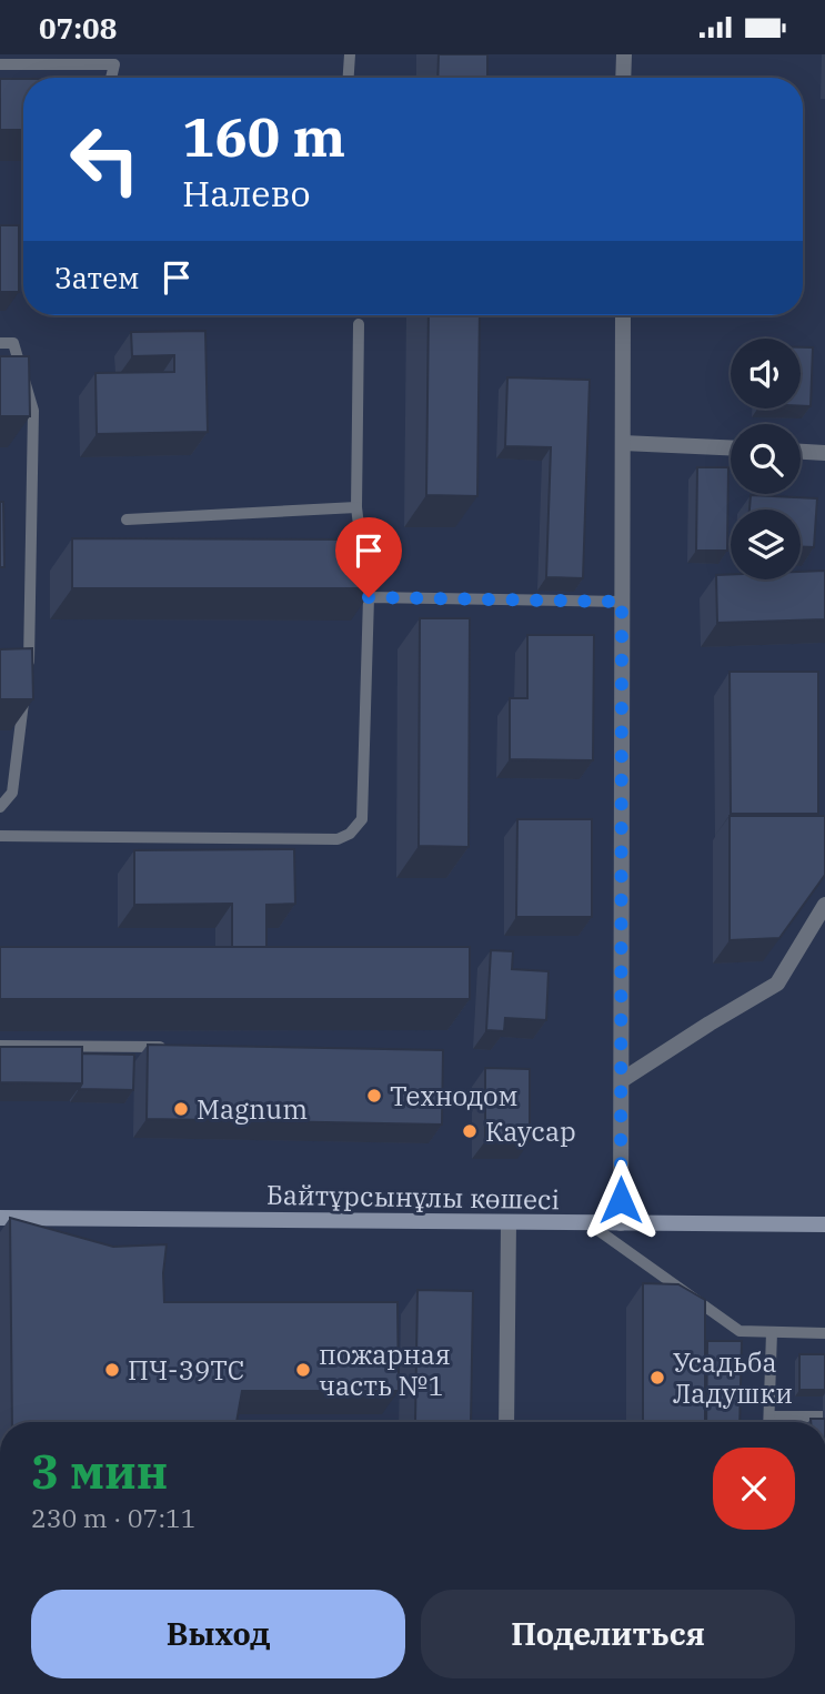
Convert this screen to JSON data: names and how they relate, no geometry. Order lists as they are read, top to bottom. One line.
{"streets":{"main road":["Байтұрсынұлы көшесі"]},"places":["Технодом","Magnum","Каусар","ПЧ-39ТС","пожарная часть №1","Усадьба Ладушки"],"page":{"status":"07:08","turn":["160 m","Налево"],"then":"Затем","heading":["3 мин","230 m · 07:11"],"buttons":["Выход","Поделиться"]}}
